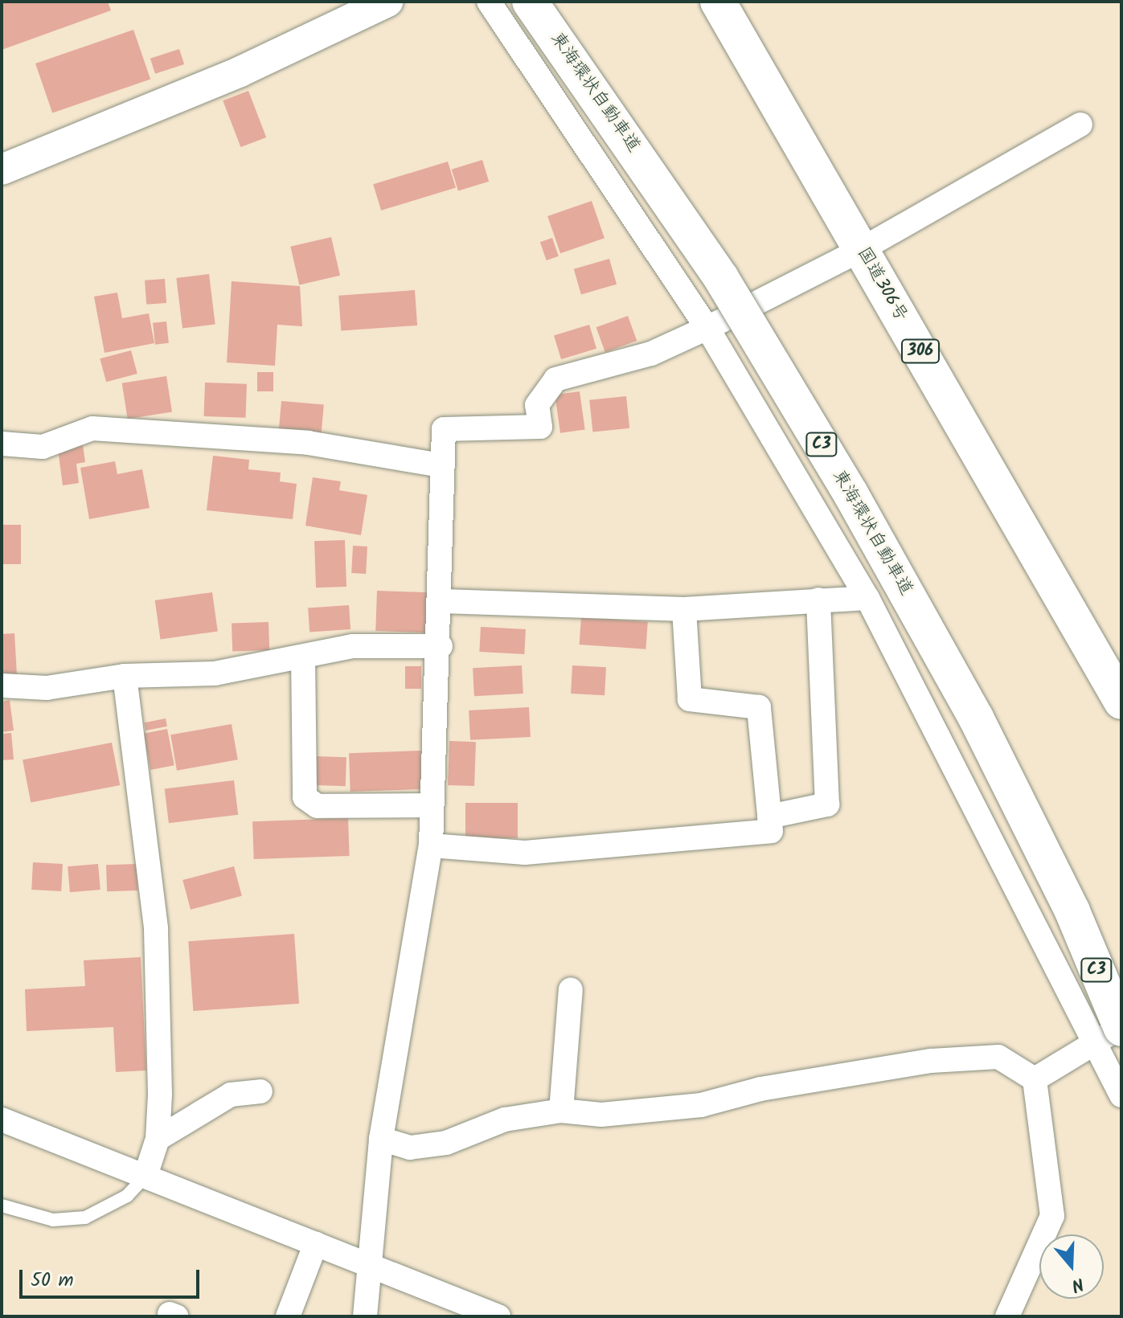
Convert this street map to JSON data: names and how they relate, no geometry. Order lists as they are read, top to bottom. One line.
{"streets":{"highway":["東海環状自動車道","国道306号","306","C3"]},"scale_bar":"50 m","north":"bottom"}
